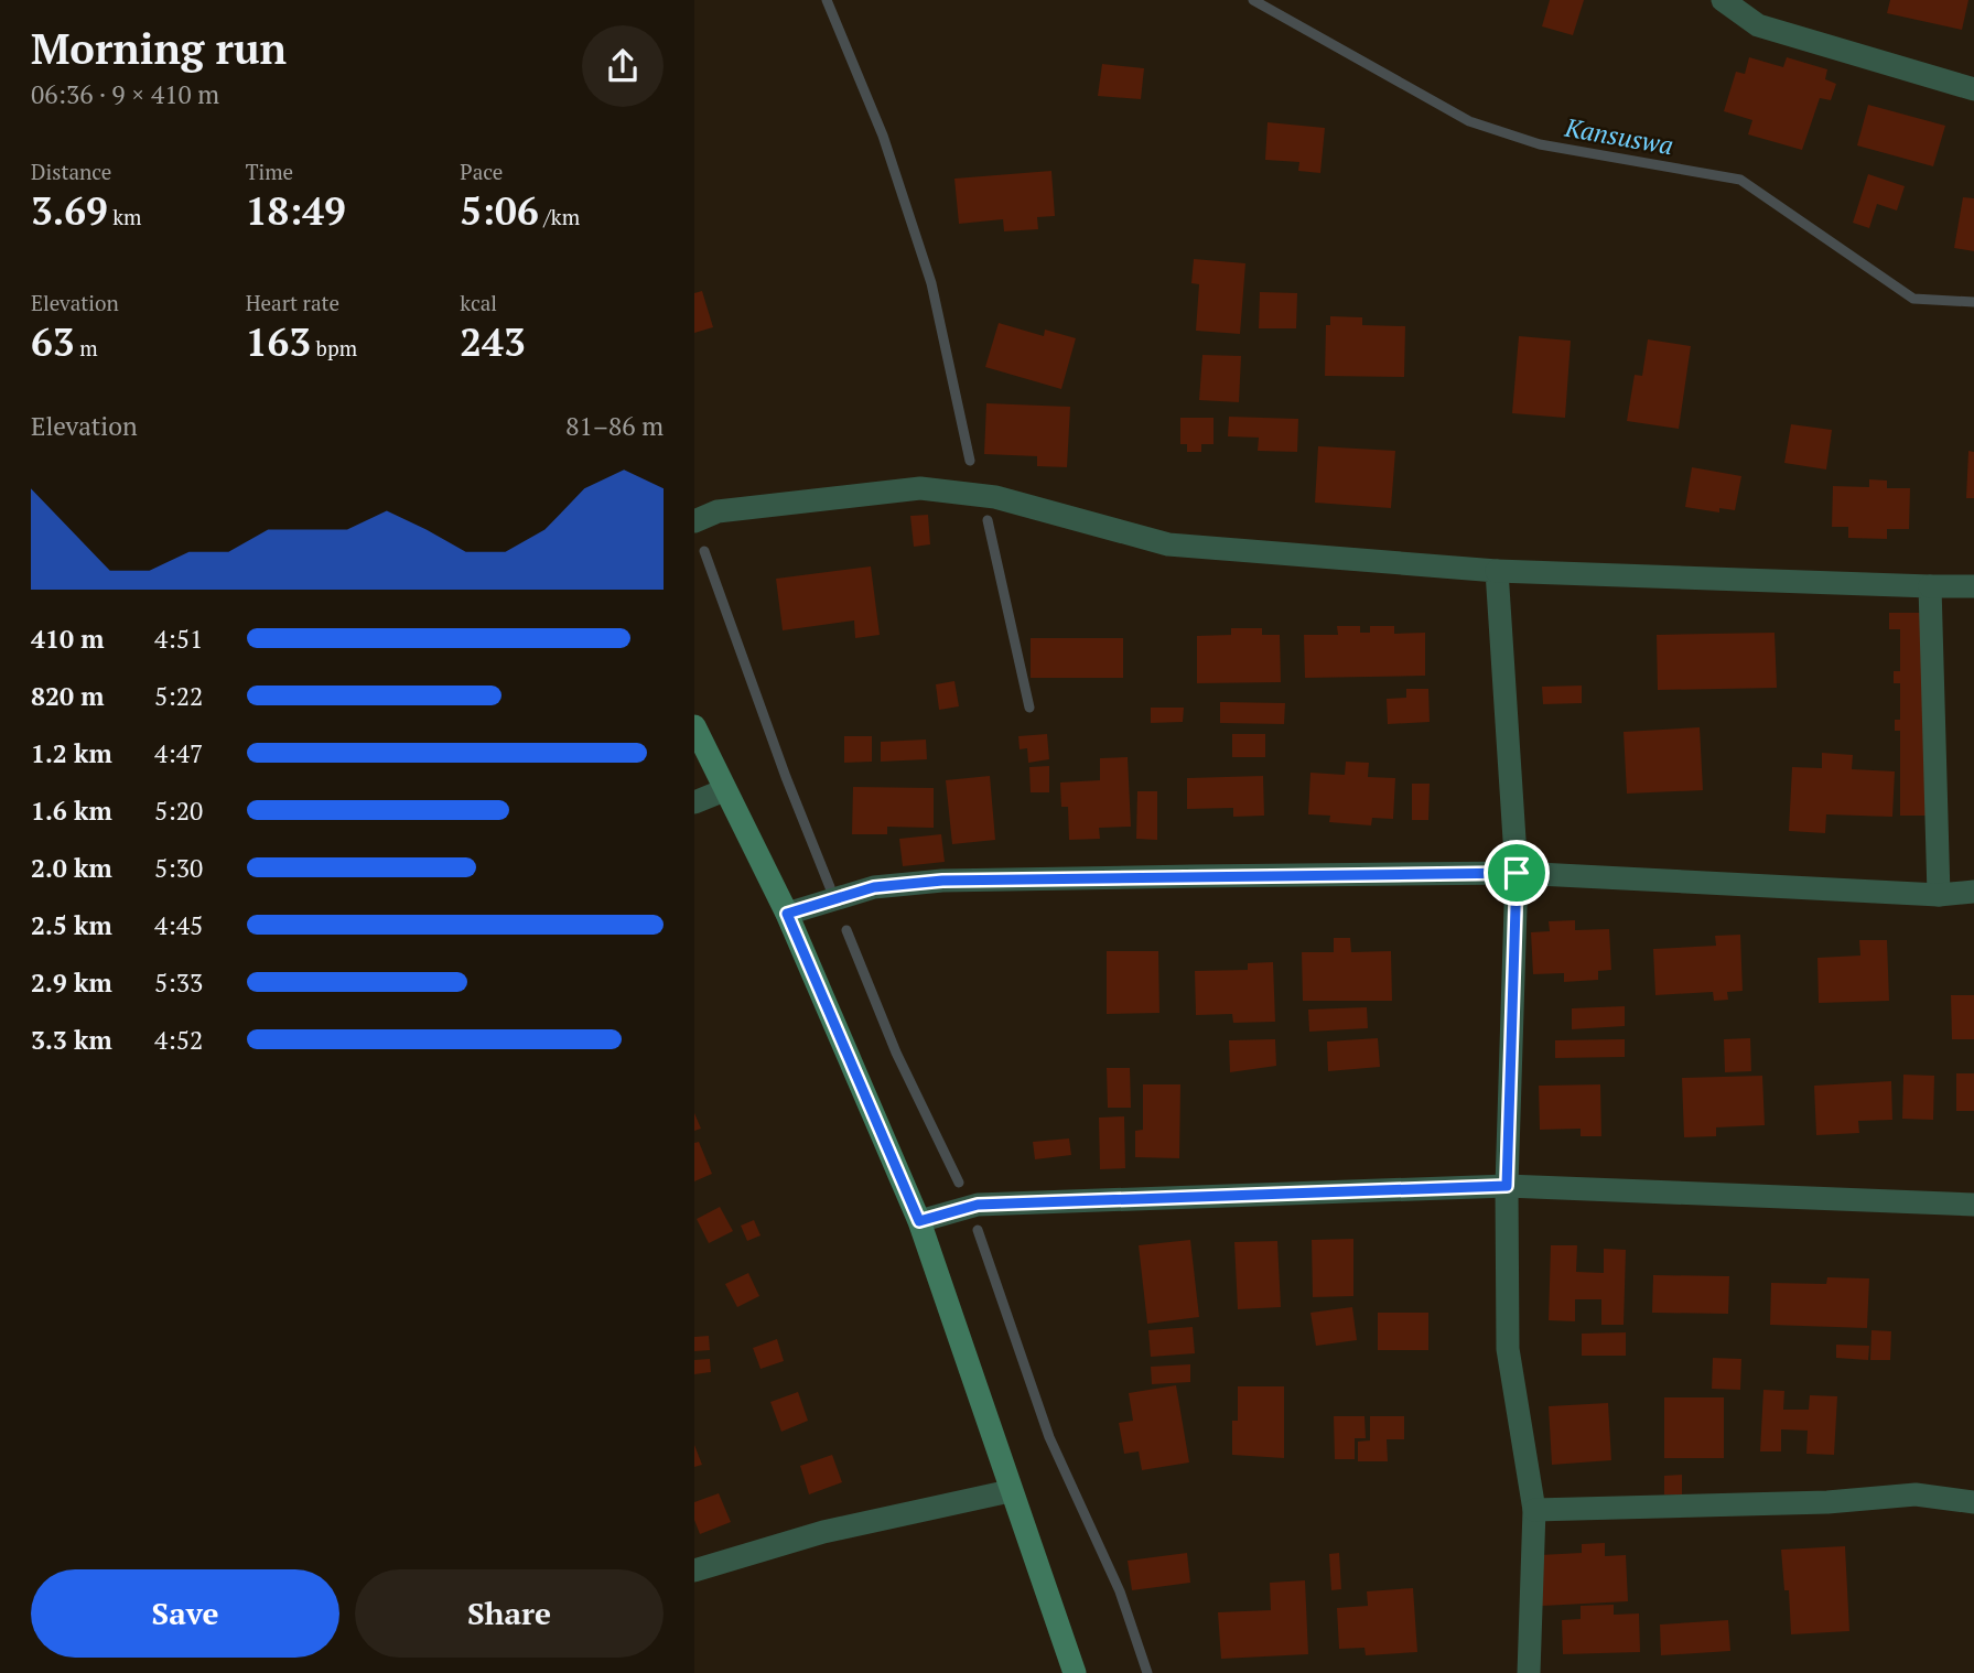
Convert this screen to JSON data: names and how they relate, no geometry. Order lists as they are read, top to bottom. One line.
{"water":["Kansuswa"],"page":{"heading":["Morning run","06:36 · 9 × 410 m"],"stats":[["Distance","3.69 km"],["Time","18:49"],["Pace","5:06 /km"],["Elevation","63 m"],["Heart rate","163 bpm"],["kcal","243"]],"chart":["Elevation","81–86 m"],"list":[{"name":"410 m","note":"4:51"},{"name":"820 m","note":"5:22"},{"name":"1.2 km","note":"4:47"},{"name":"1.6 km","note":"5:20"},{"name":"2.0 km","note":"5:30"},{"name":"2.5 km","note":"4:45"},{"name":"2.9 km","note":"5:33"},{"name":"3.3 km","note":"4:52"}],"buttons":["Save","Share"]}}
